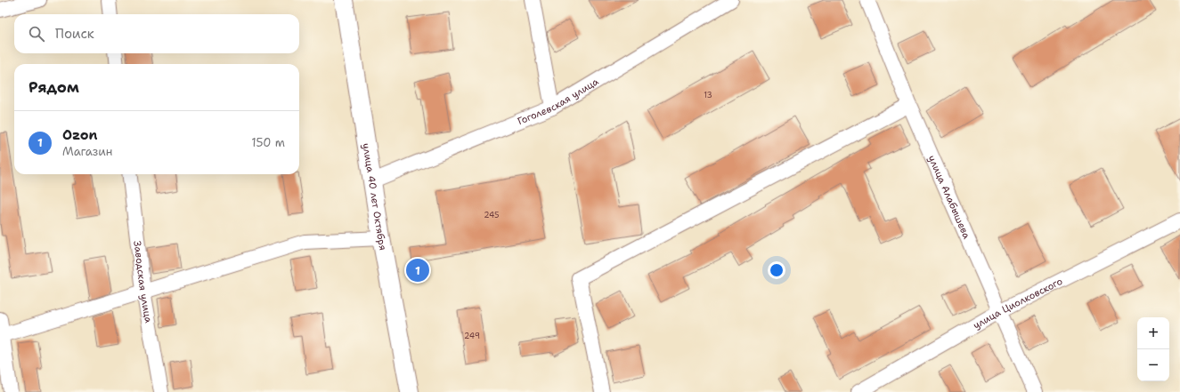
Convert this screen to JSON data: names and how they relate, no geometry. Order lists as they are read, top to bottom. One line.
{"streets":{"street":["Гоголевская улица","улица 40 лет Октября","улица Алабышева","Заводская улица","улица Циолковского"]},"crossings":[["Гоголевская улица","улица 40 лет Октября"],["улица Алабышева","улица Циолковского"]],"house_numbers":["13","245","249"],"page":{"search":"Поиск","heading":"Рядом","list":[{"mark":"1","name":"Ozon","note":"Магазин","value":"150 m"}],"pins":"1","map_buttons":["+","−"]}}
